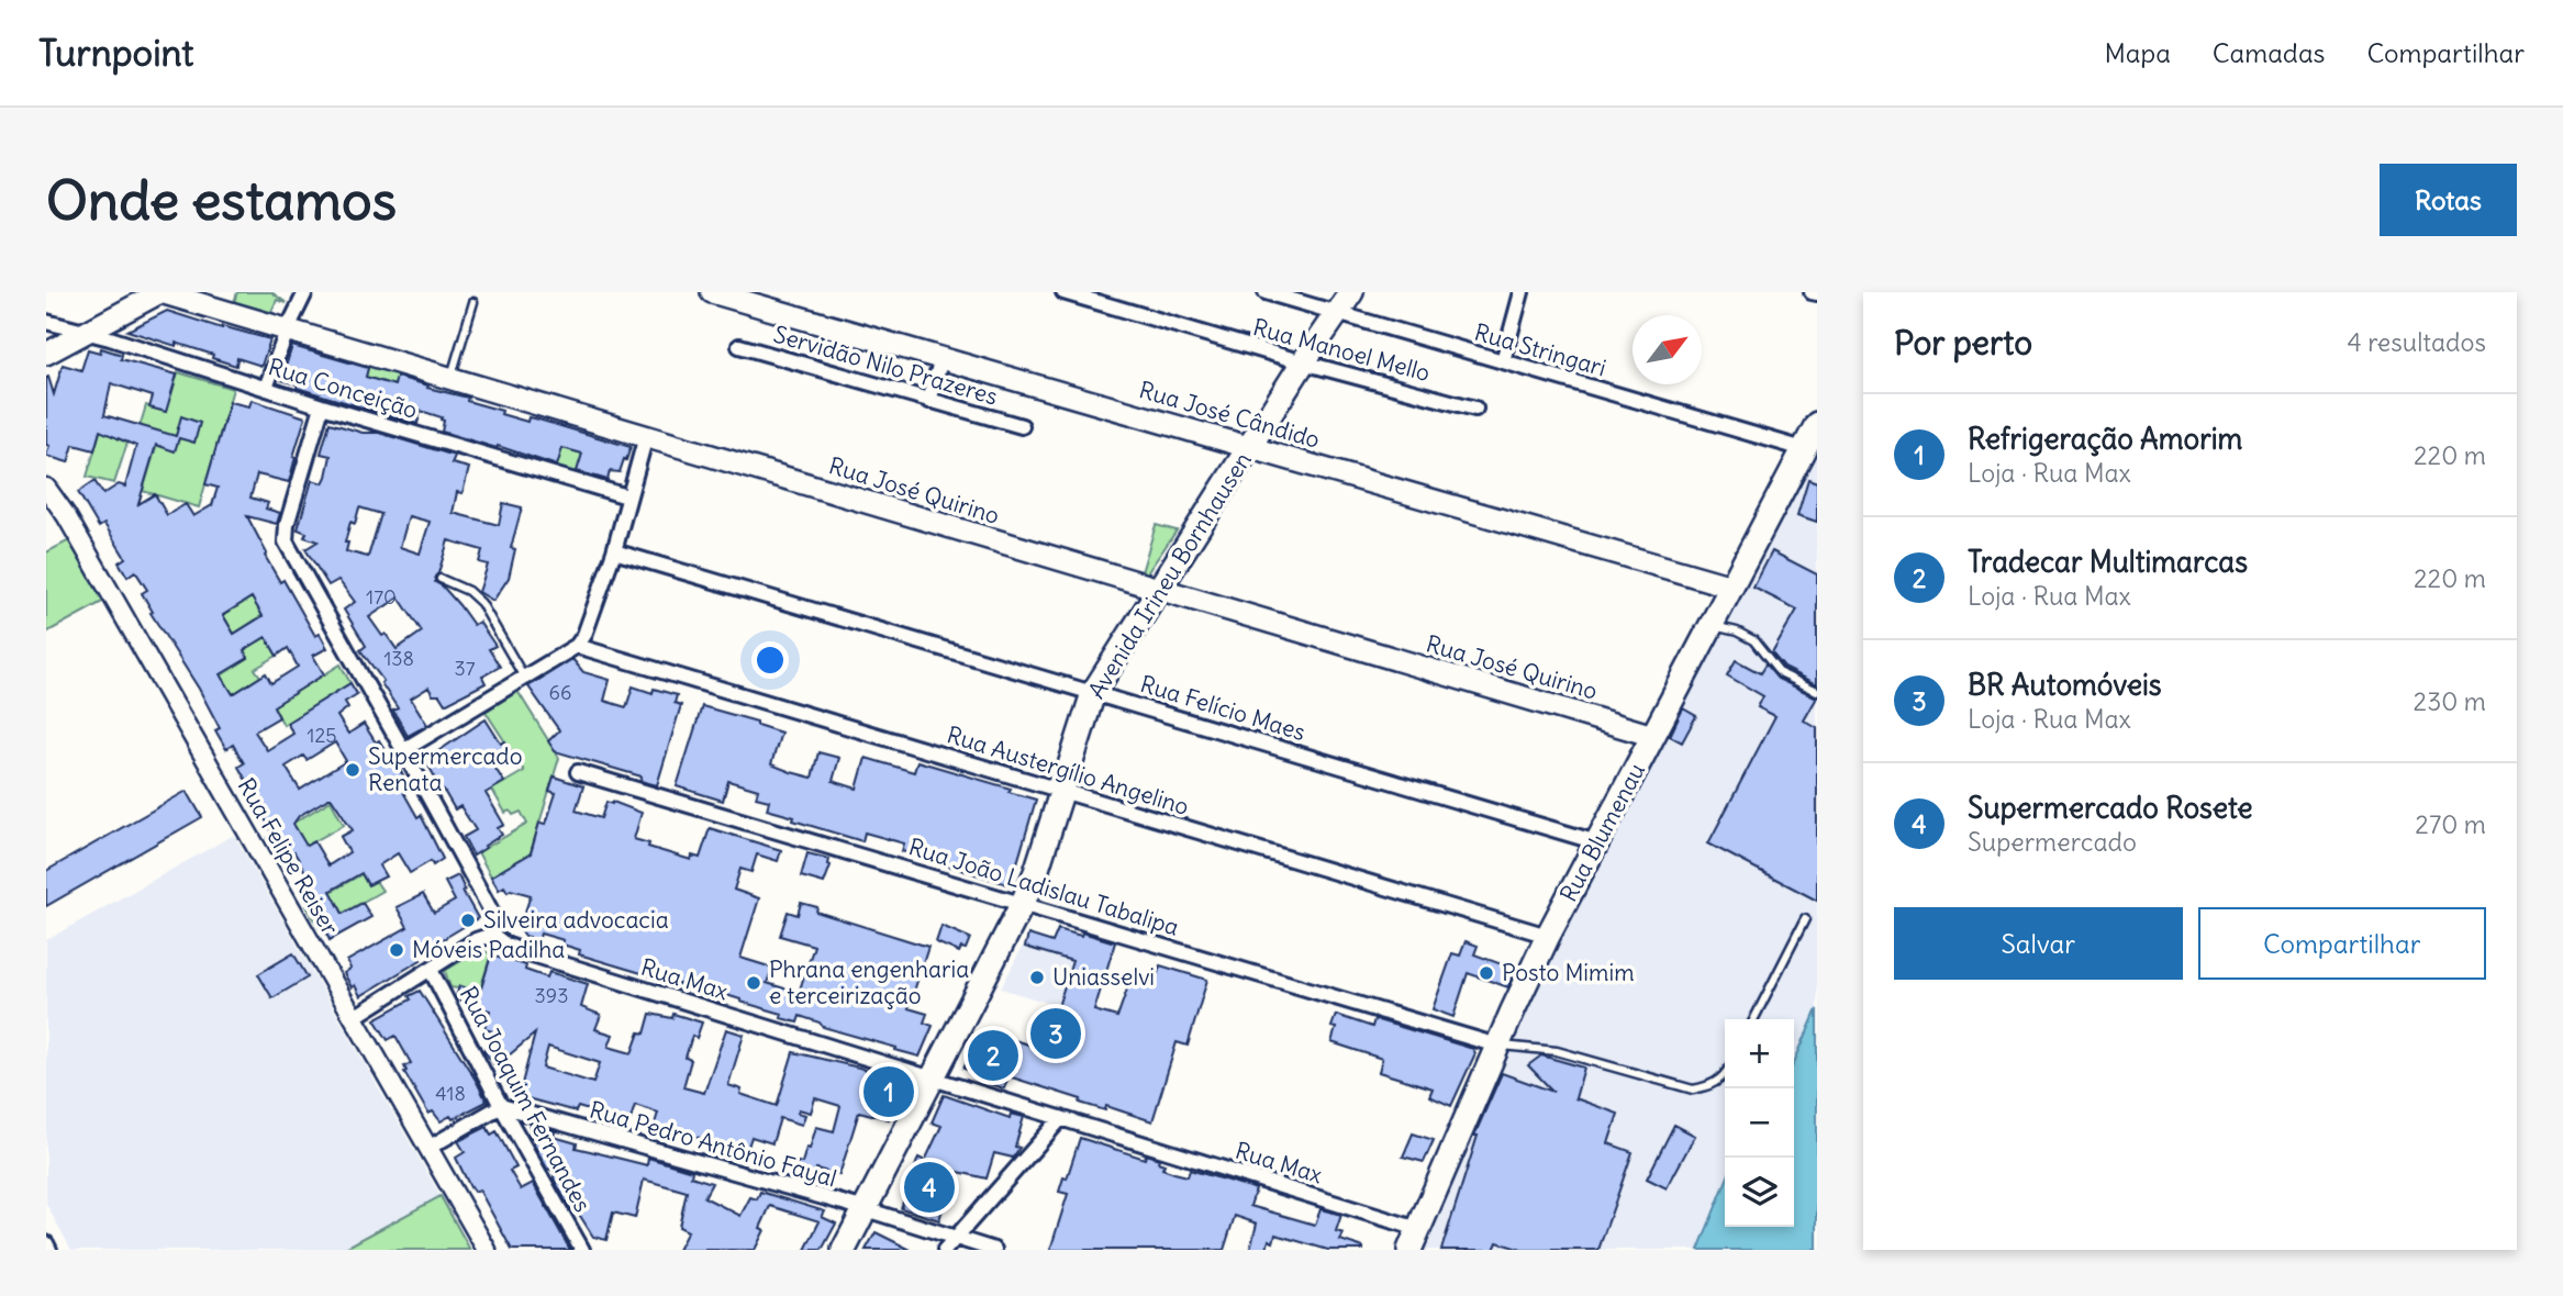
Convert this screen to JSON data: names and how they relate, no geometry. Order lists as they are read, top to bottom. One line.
{"streets":{"main road":["Rua José Cândido","Rua José Quirino","Avenida Irineu Bornhausen","Rua Blumenau"],"street":["Rua Manoel Mello","Rua Stringari","Servidão Nilo Prazeres","Rua Conceição","Rua Felício Maes","Rua Austergílio Angelino","Rua Felipe Reiser","Rua João Ladislau Tabalipa","Rua Max","Rua Joaquim Fernandes","Rua Pedro Antônio Fayal"]},"crossings":[["Rua Manoel Mello","Avenida Irineu Bornhausen"],["Rua Stringari","Avenida Irineu Bornhausen"],["Rua Stringari","Rua Blumenau"],["Rua José Cândido","Avenida Irineu Bornhausen"],["Rua José Cândido","Rua Blumenau"],["Rua José Quirino","Avenida Irineu Bornhausen"],["Rua José Quirino","Rua Blumenau"],["Avenida Irineu Bornhausen","Rua Felício Maes"],["Avenida Irineu Bornhausen","Rua Austergílio Angelino"],["Avenida Irineu Bornhausen","Rua João Ladislau Tabalipa"],["Avenida Irineu Bornhausen","Rua Max"],["Avenida Irineu Bornhausen","Rua Pedro Antônio Fayal"],["Rua Felício Maes","Rua Blumenau"],["Rua Austergílio Angelino","Rua Blumenau"],["Rua Blumenau","Rua João Ladislau Tabalipa"],["Rua Blumenau","Rua Max"],["Rua Joaquim Fernandes","Rua Pedro Antônio Fayal"]],"places":["Supermercado Renata","Silveira advocacia","Móveis Padilha","Posto Mimim","Uniasselvi","Phrana engenharia e terceirização"],"house_numbers":["170","138","37","66","125","393","418"],"north":"top right","page":{"header":"Turnpoint","nav":["Mapa","Camadas","Compartilhar"],"buttons":["Rotas",["Salvar","Compartilhar"]],"title":"Onde estamos","heading":["Por perto","4 resultados"],"list":[{"mark":"1","name":"Refrigeração Amorim","note":"Loja · Rua Max","value":"220 m"},{"mark":"2","name":"Tradecar Multimarcas","note":"Loja · Rua Max","value":"220 m"},{"mark":"3","name":"BR Automóveis","note":"Loja · Rua Max","value":"230 m"},{"mark":"4","name":"Supermercado Rosete","note":"Supermercado","value":"270 m"}],"pins":["3","2","1","4"],"map_buttons":["+","−"]}}
